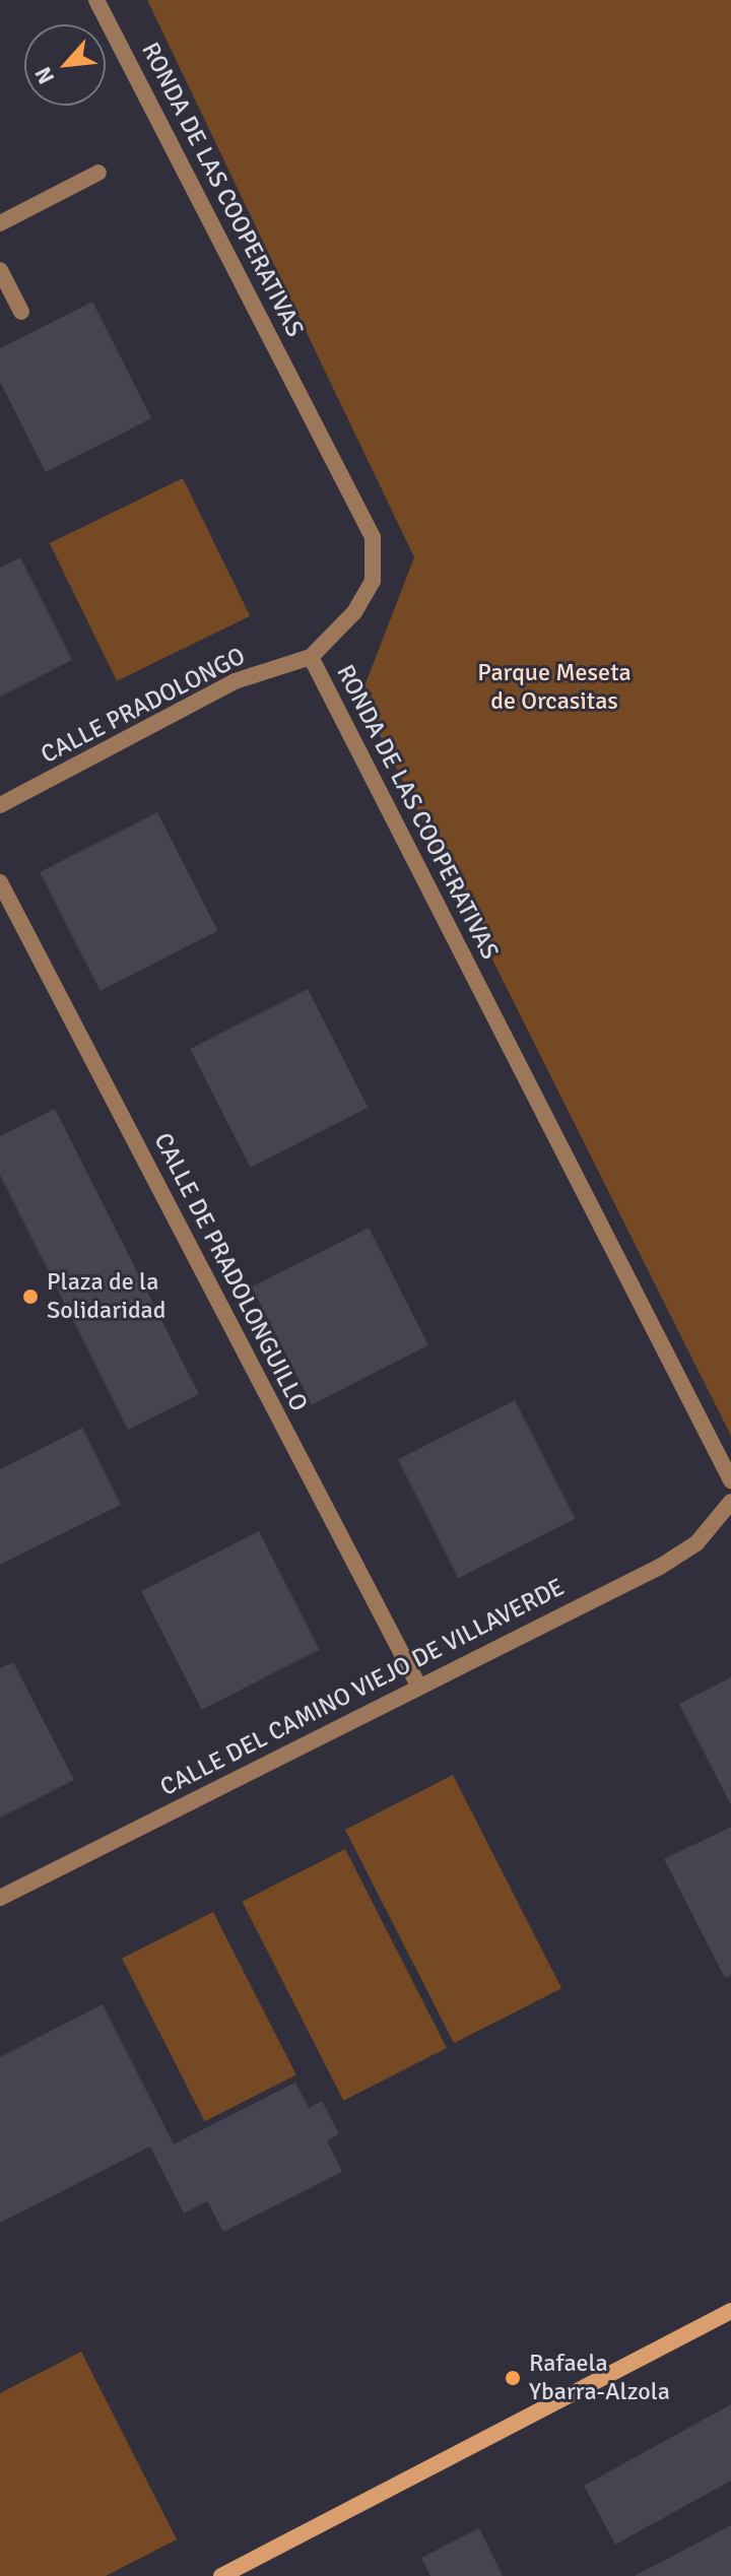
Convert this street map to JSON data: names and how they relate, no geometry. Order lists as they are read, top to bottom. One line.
{"streets":{"street":["RONDA DE LAS COOPERATIVAS","CALLE PRADOLONGO","CALLE DE PRADOLONGUILLO","CALLE DEL CAMINO VIEJO DE VILLAVERDE"]},"crossings":[["RONDA DE LAS COOPERATIVAS","CALLE PRADOLONGO"],["CALLE DE PRADOLONGUILLO","CALLE DEL CAMINO VIEJO DE VILLAVERDE"]],"parks":["Parque Meseta de Orcasitas"],"places":["Plaza de la Solidaridad","Rafaela Ybarra-Alzola"],"north":"bottom left"}
